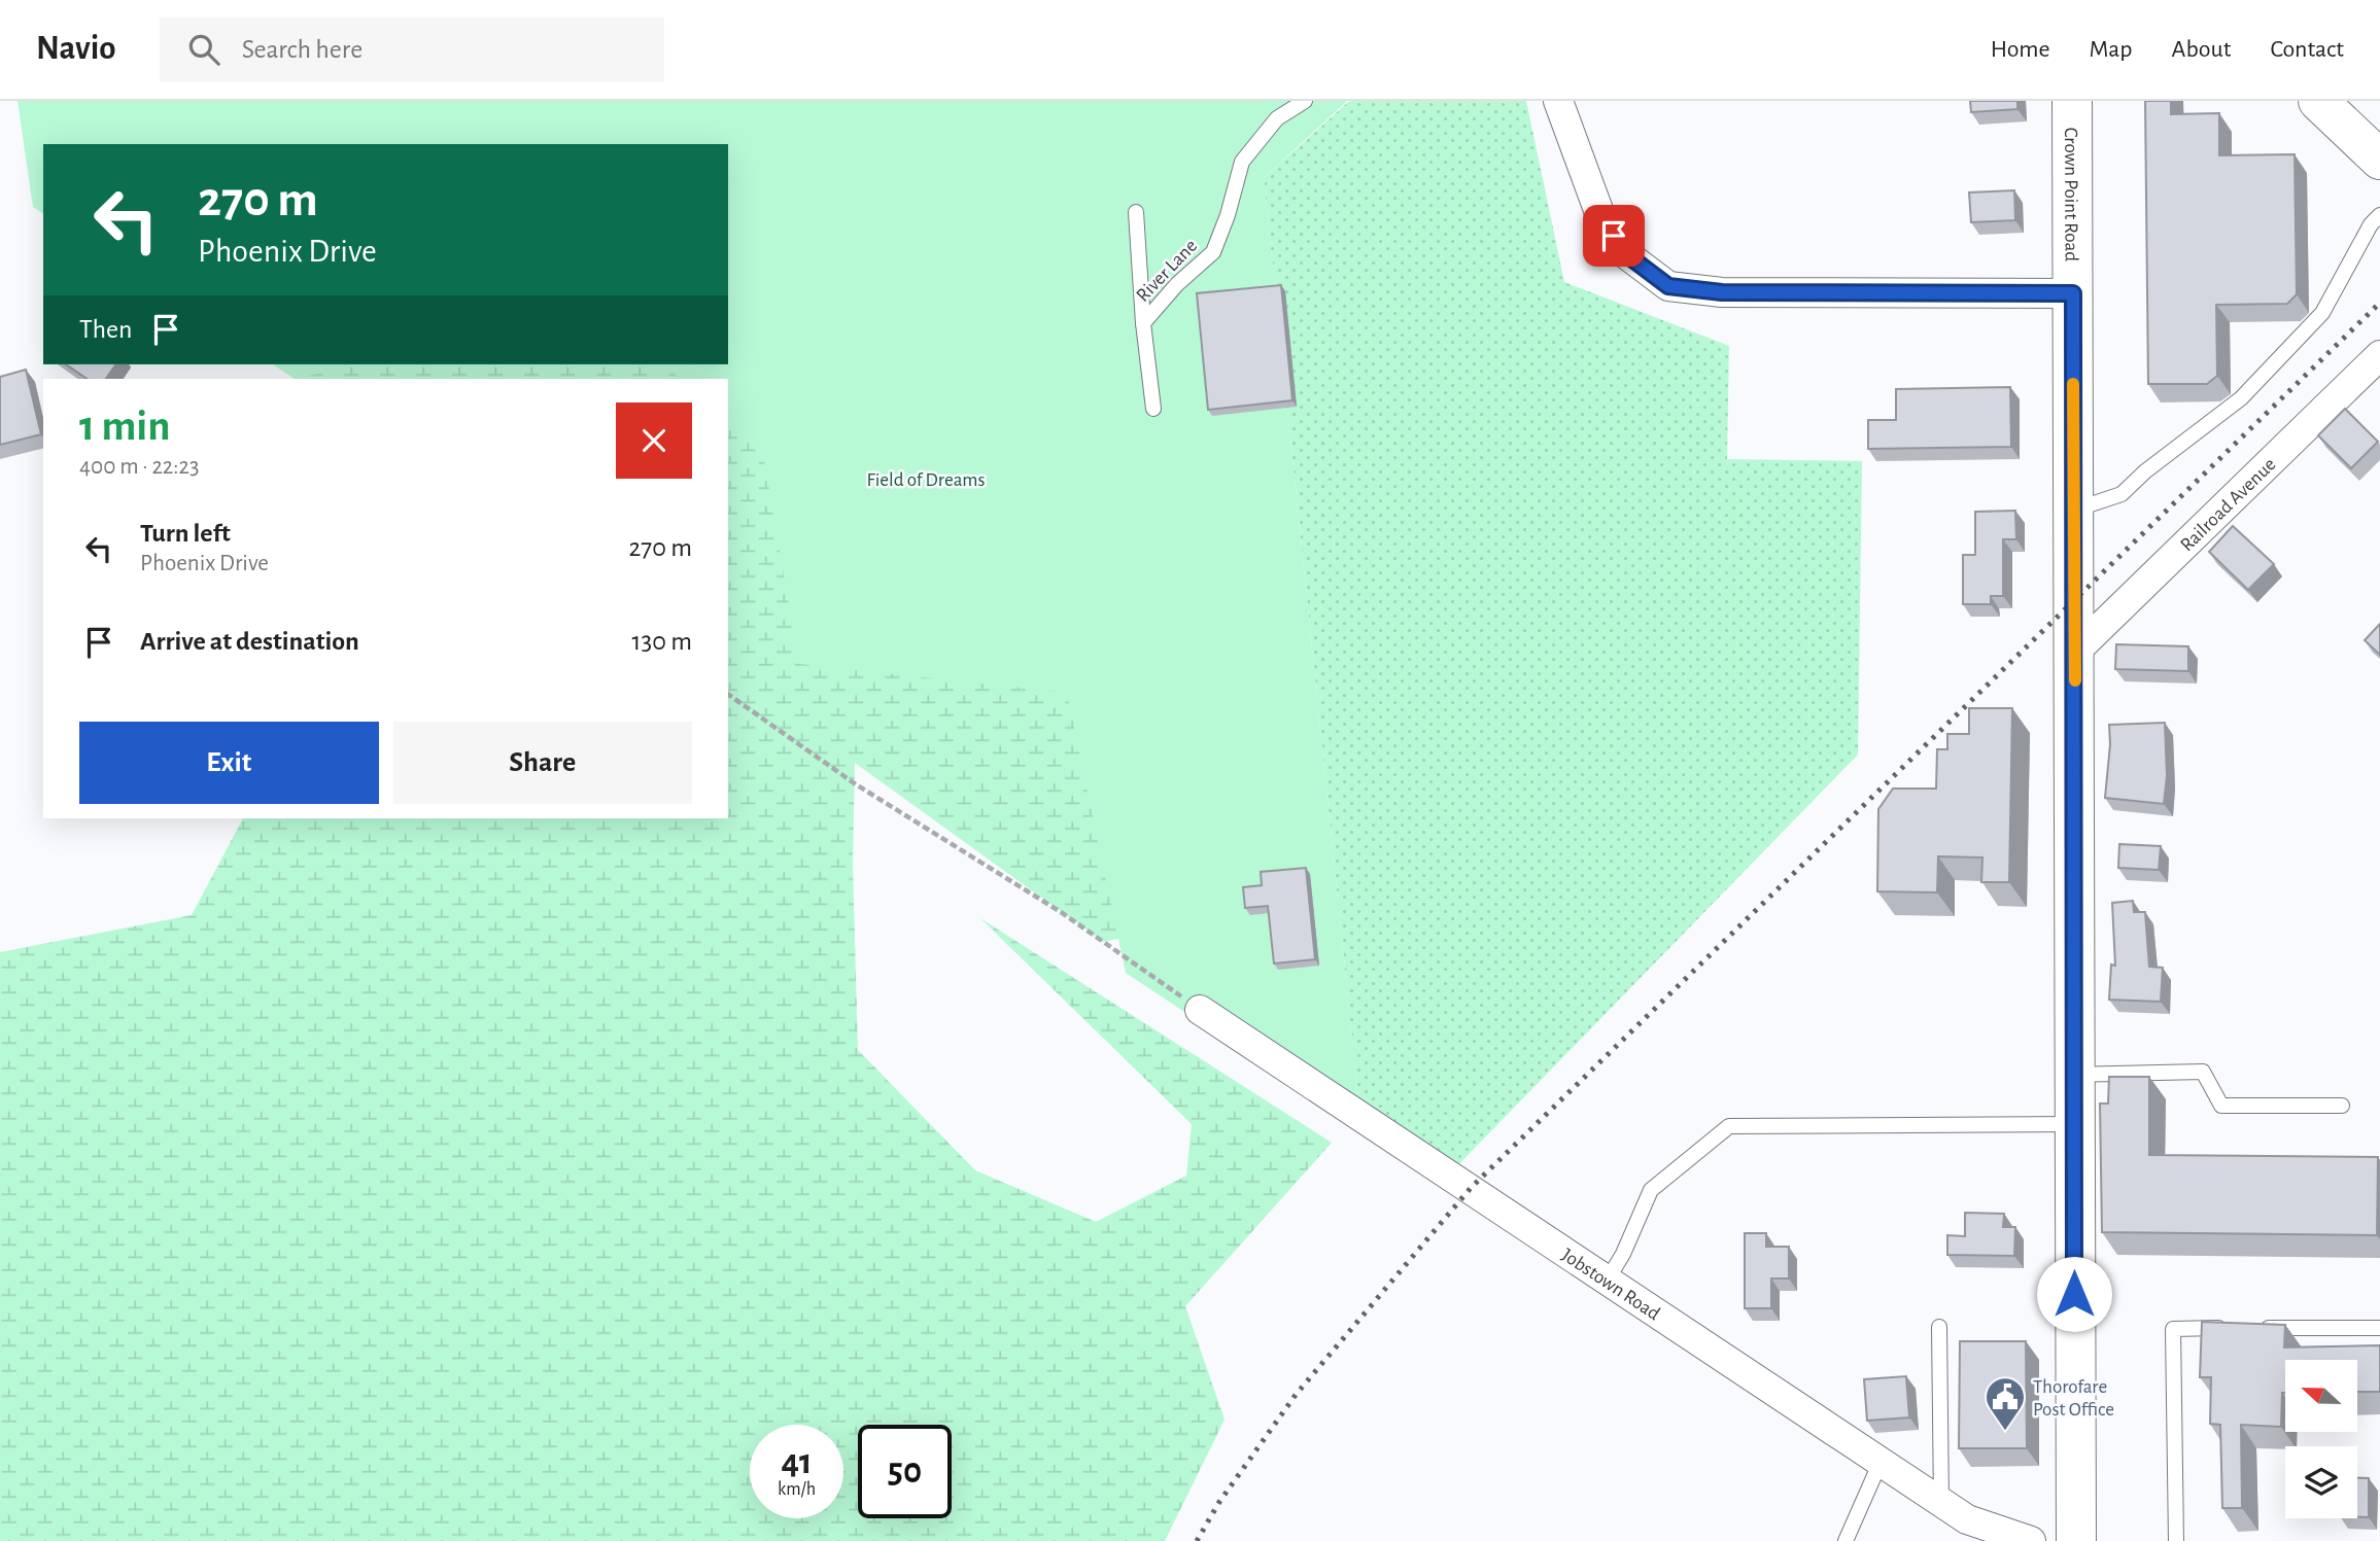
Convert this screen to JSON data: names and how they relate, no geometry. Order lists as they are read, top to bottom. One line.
{"streets":{"main road":["Crown Point Road"],"street":["Railroad Avenue","Jobstown Road"],"lane":["River Lane"]},"crossings":[["Crown Point Road","Railroad Avenue"]],"parks":["Field of Dreams"],"places":{"public building":["Thorofare Post Office"]},"north":"left","page":{"header":"Navio","search":"Search here","nav":["Home","Map","About","Contact"],"turn":["270 m","Phoenix Drive"],"then":"Then","heading":["1 min","400 m · 22:23"],"list":[{"name":"Turn left","note":"Phoenix Drive","value":"270 m"},{"name":"Arrive at destination","value":"130 m"}],"buttons":["Exit","Share"],"speed":"41 km/h","limit":"50"}}
